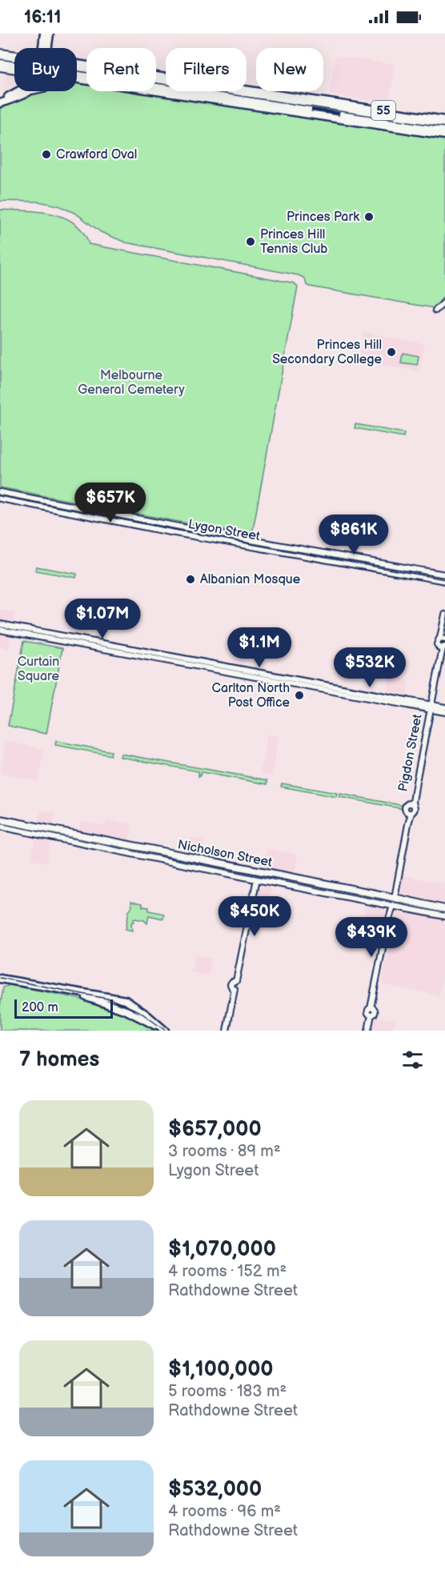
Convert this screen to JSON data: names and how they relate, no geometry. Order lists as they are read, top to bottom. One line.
{"streets":{"highway":["55"],"main road":["Nicholson Street"],"street":["Lygon Street","Pigdon Street"]},"crossings":[["Pigdon Street","Nicholson Street"]],"parks":["Melbourne General Cemetery","Curtain Square"],"places":["Crawford Oval","Princes Park","Princes Hill Tennis Club","Princes Hill Secondary College","Albanian Mosque","Carlton North Post Office"],"scale_bar":"200 m","page":{"status":"16:11","chip":["Buy","Rent","Filters","New"],"price":["$657K","$861K","$1.07M","$1.1M","$532K","$450K","$439K"],"scale":"200 m","heading":"7 homes","list":[{"name":"$657,000","note":"3 rooms · 89 m² · Lygon Street"},{"name":"$1,070,000","note":"4 rooms · 152 m² · Rathdowne Street"},{"name":"$1,100,000","note":"5 rooms · 183 m² · Rathdowne Street"},{"name":"$532,000","note":"4 rooms · 96 m² · Rathdowne Street"}]}}
